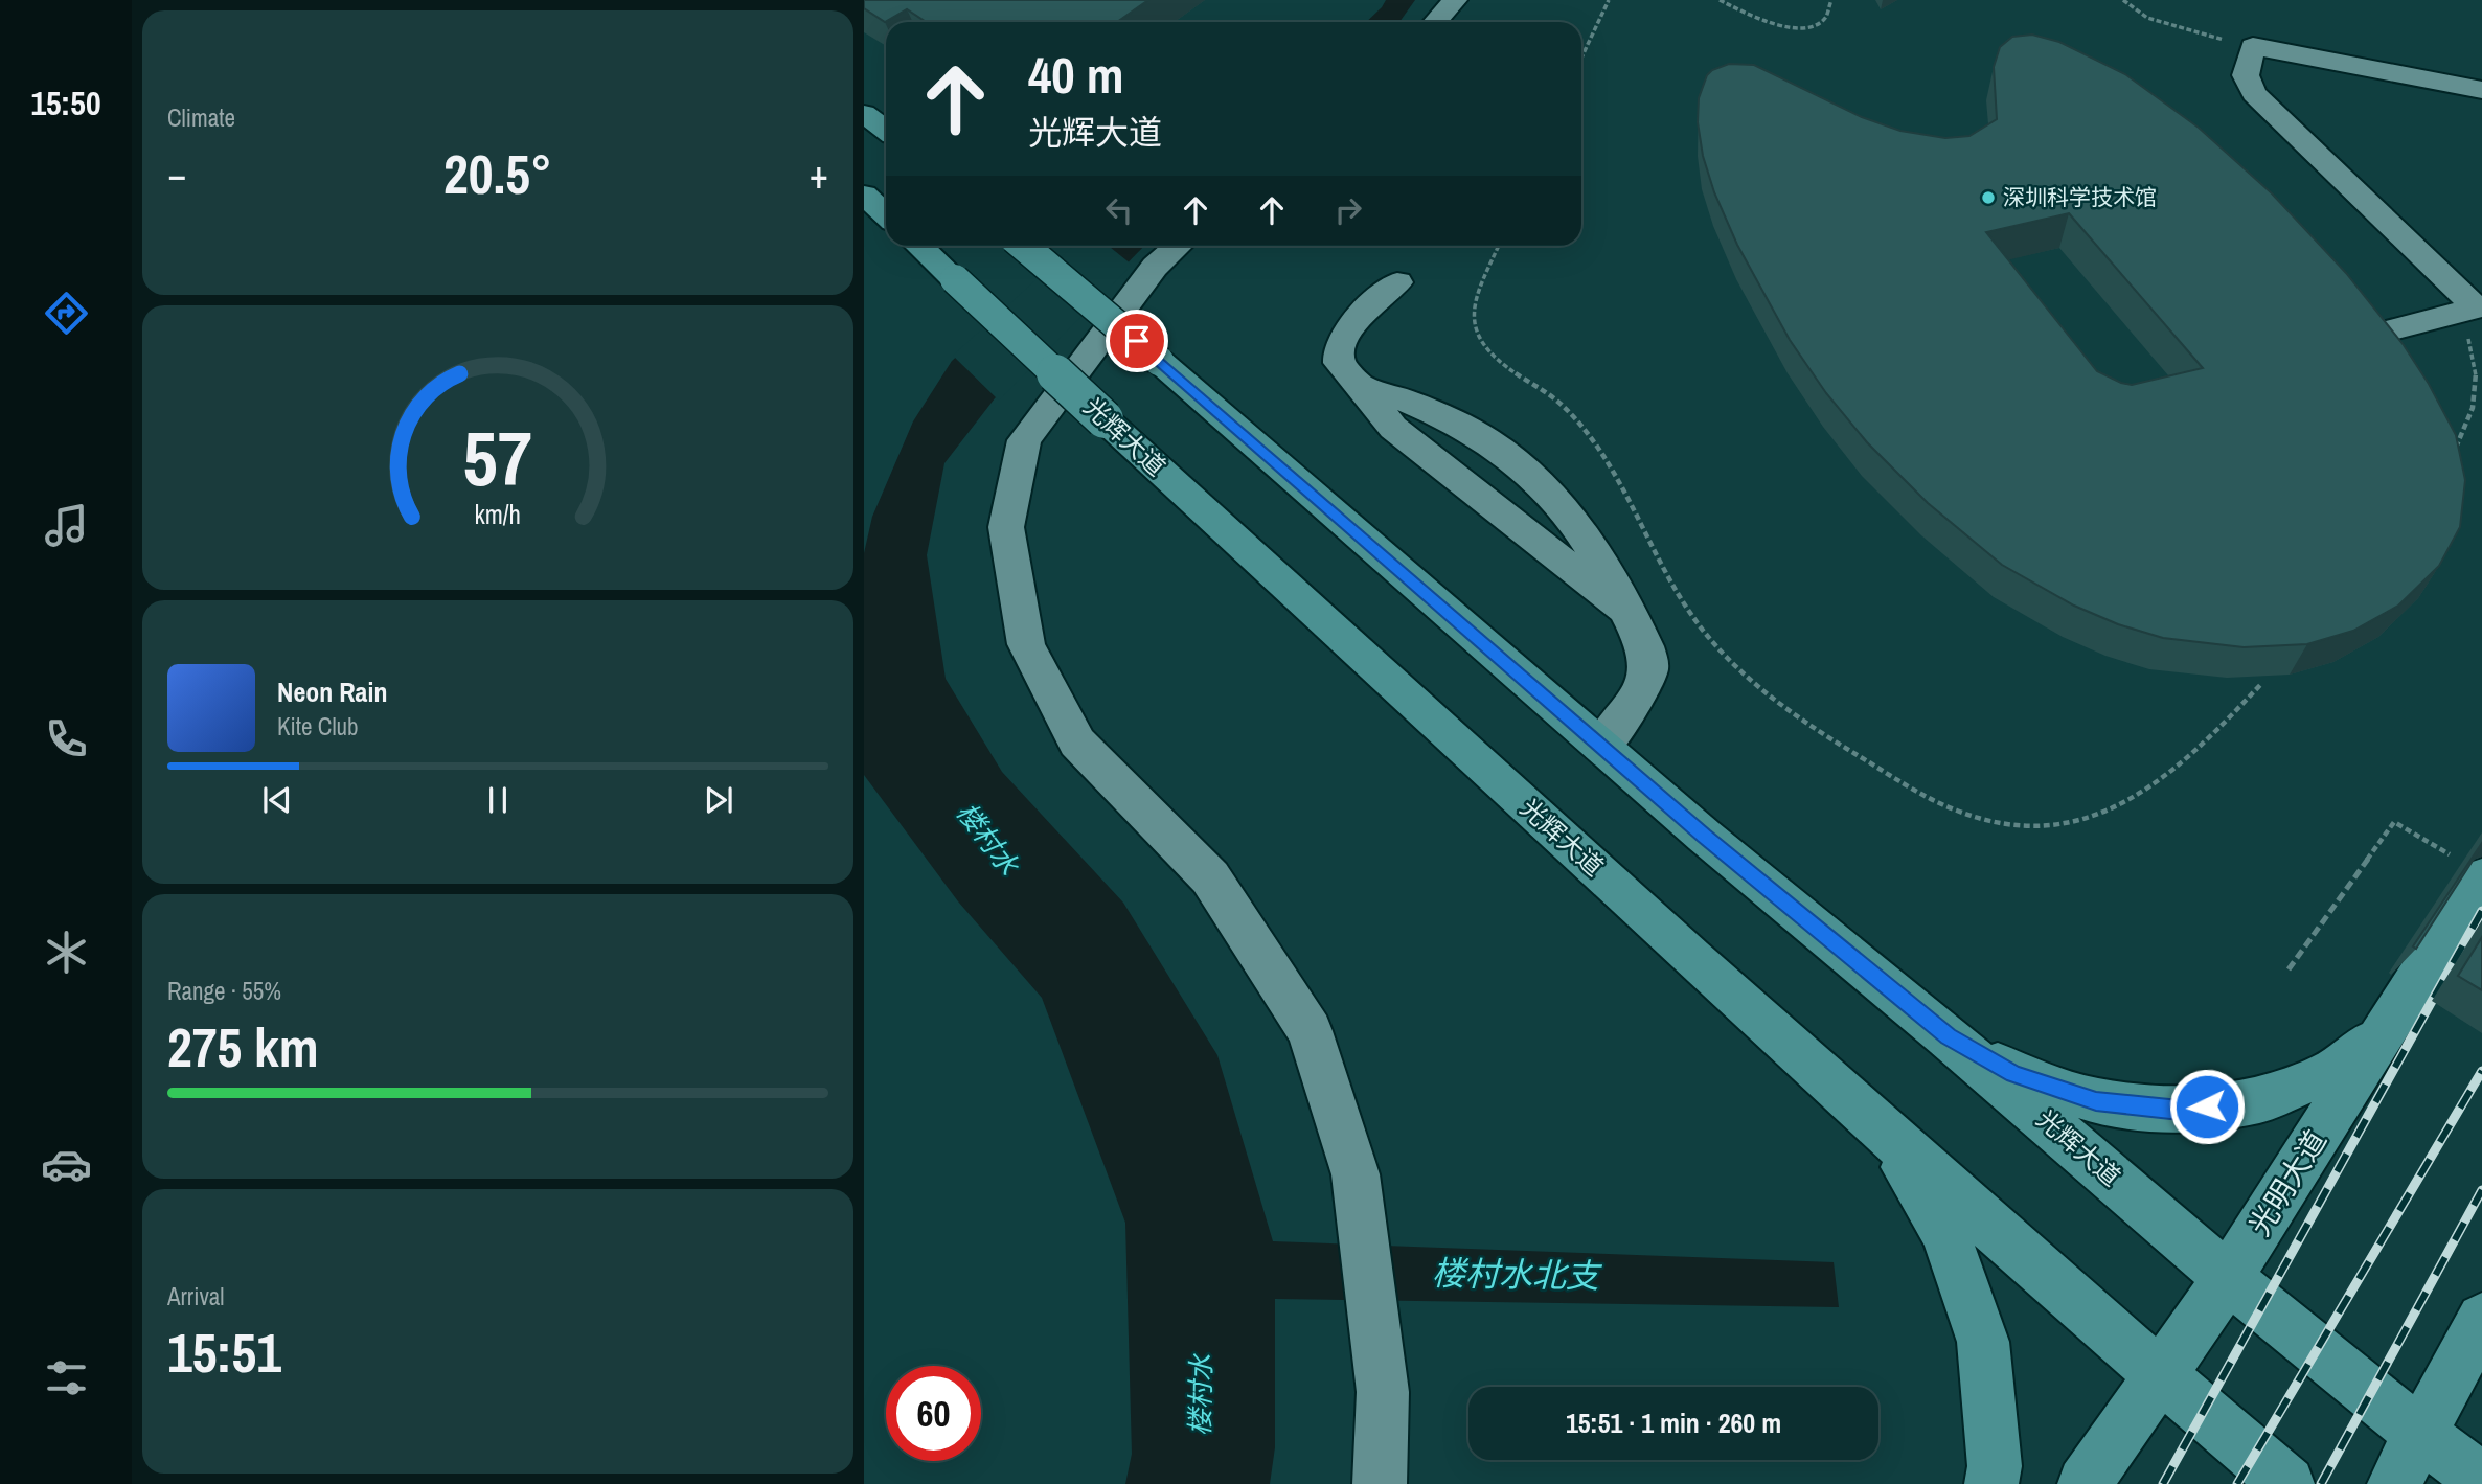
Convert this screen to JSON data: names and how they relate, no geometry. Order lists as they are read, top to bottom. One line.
{"streets":{"main road":["光辉大道","光明大道"]},"crossings":[["光辉大道","光明大道"]],"water":["楼村水","楼村水北支"],"places":["深圳科学技术馆"],"page":{"tabs":"15:50","tile":["Climate",["Range · 55%","275 km"],["Arrival","15:51"]],"turn":["40 m","光辉大道"],"heat":["−","20.5°","+"],"song":["Neon Rain","Kite Club"],"limit":"60","trip":"15:51 · 1 min · 260 m","gauge":["57","km/h"]}}
